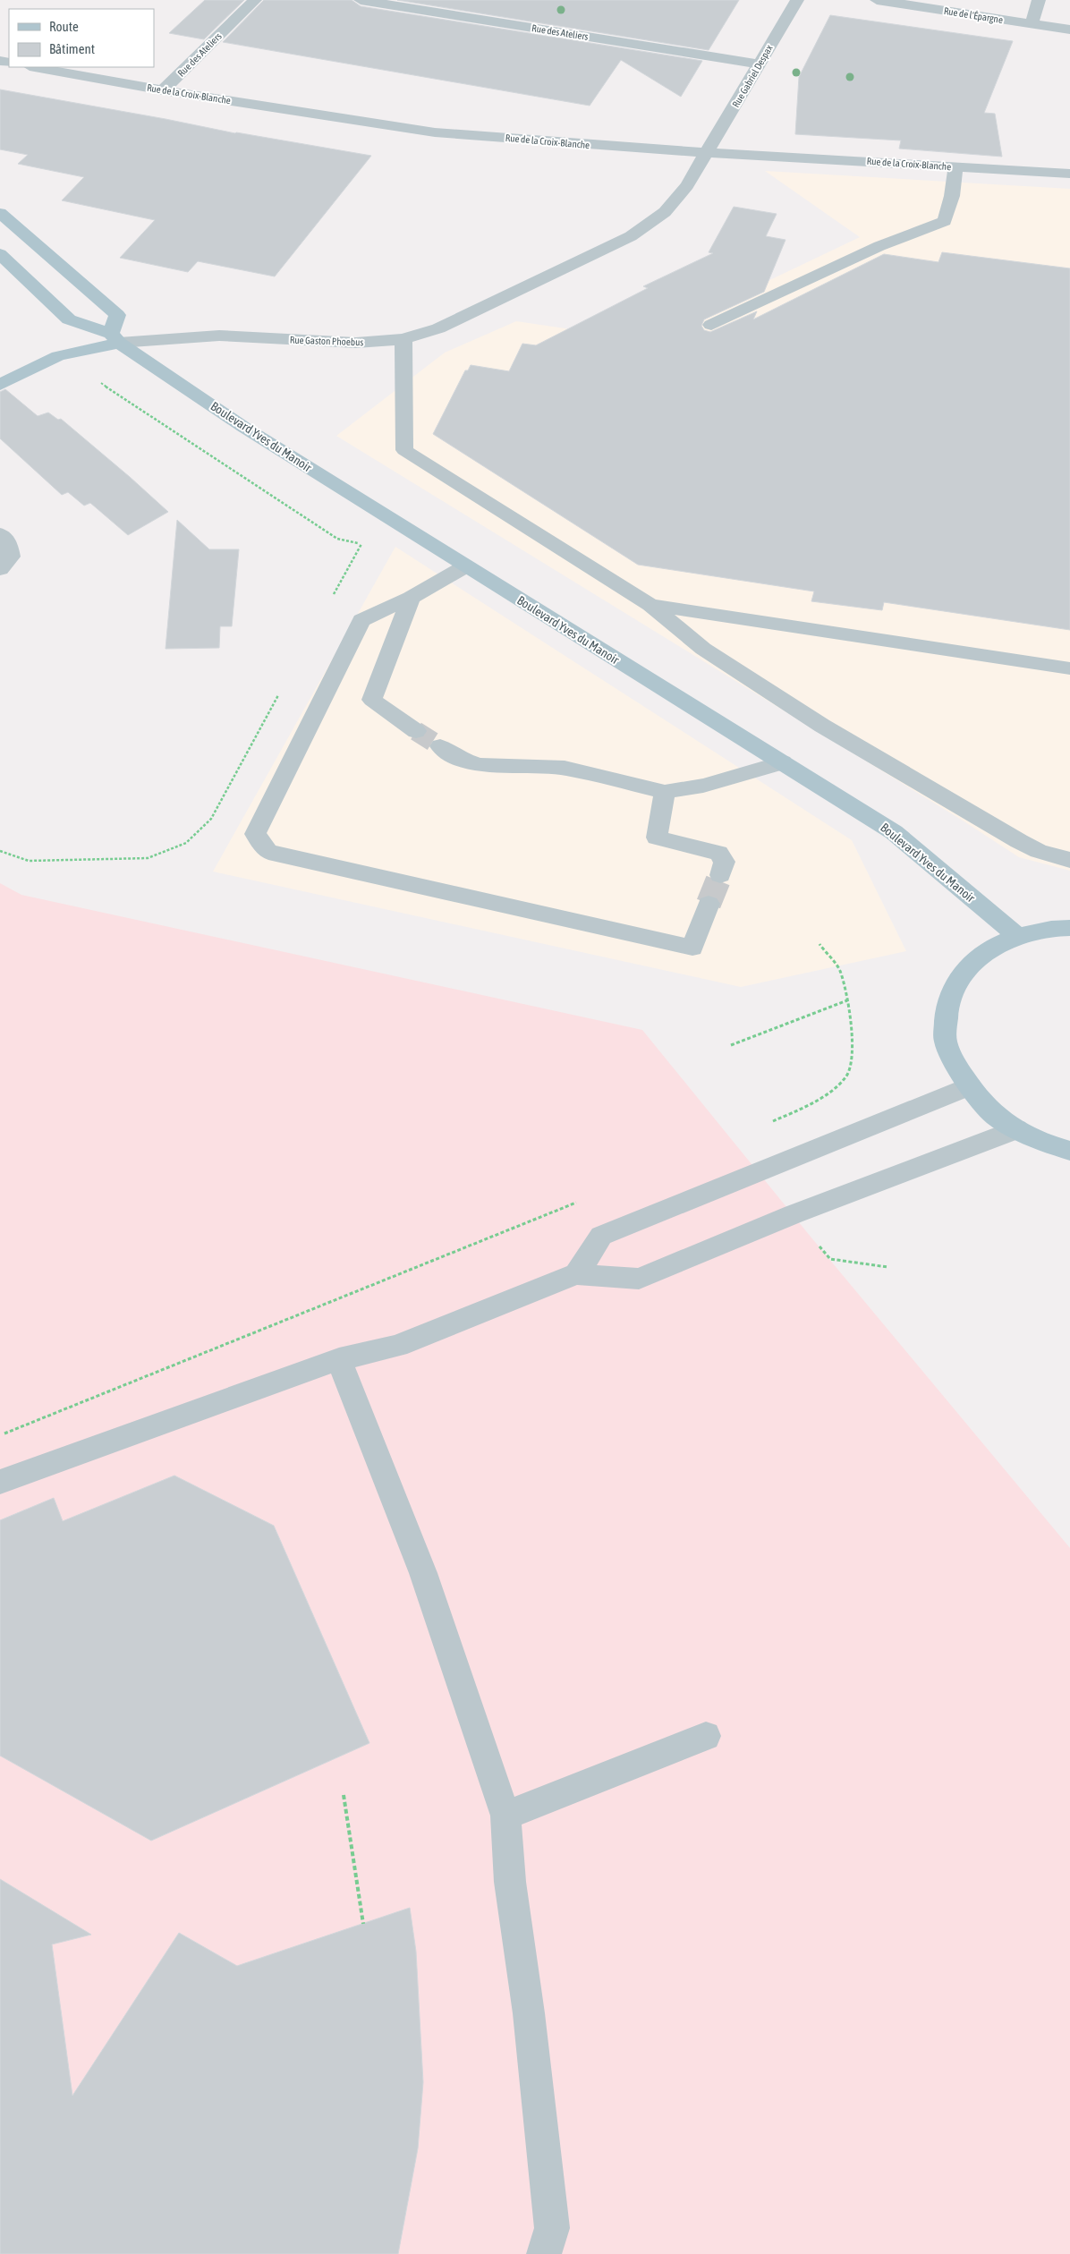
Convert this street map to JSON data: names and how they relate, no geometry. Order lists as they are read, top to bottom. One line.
{"streets":{"main road":["Rue Gaston Phoebus","Boulevard Yves du Manoir"],"street":["Rue de l'Épargne","Rue des Ateliers","Rue Gabriel Despax","Rue de la Croix-Blanche"]},"crossings":[["Rue des Ateliers","Rue Gabriel Despax"],["Rue des Ateliers","Rue de la Croix-Blanche"],["Rue Gabriel Despax","Rue de la Croix-Blanche"],["Rue Gabriel Despax","Rue Gaston Phoebus"],["Rue de la Croix-Blanche","Rue Gaston Phoebus"],["Rue Gaston Phoebus","Boulevard Yves du Manoir"]],"legend":["Route","Bâtiment"]}
